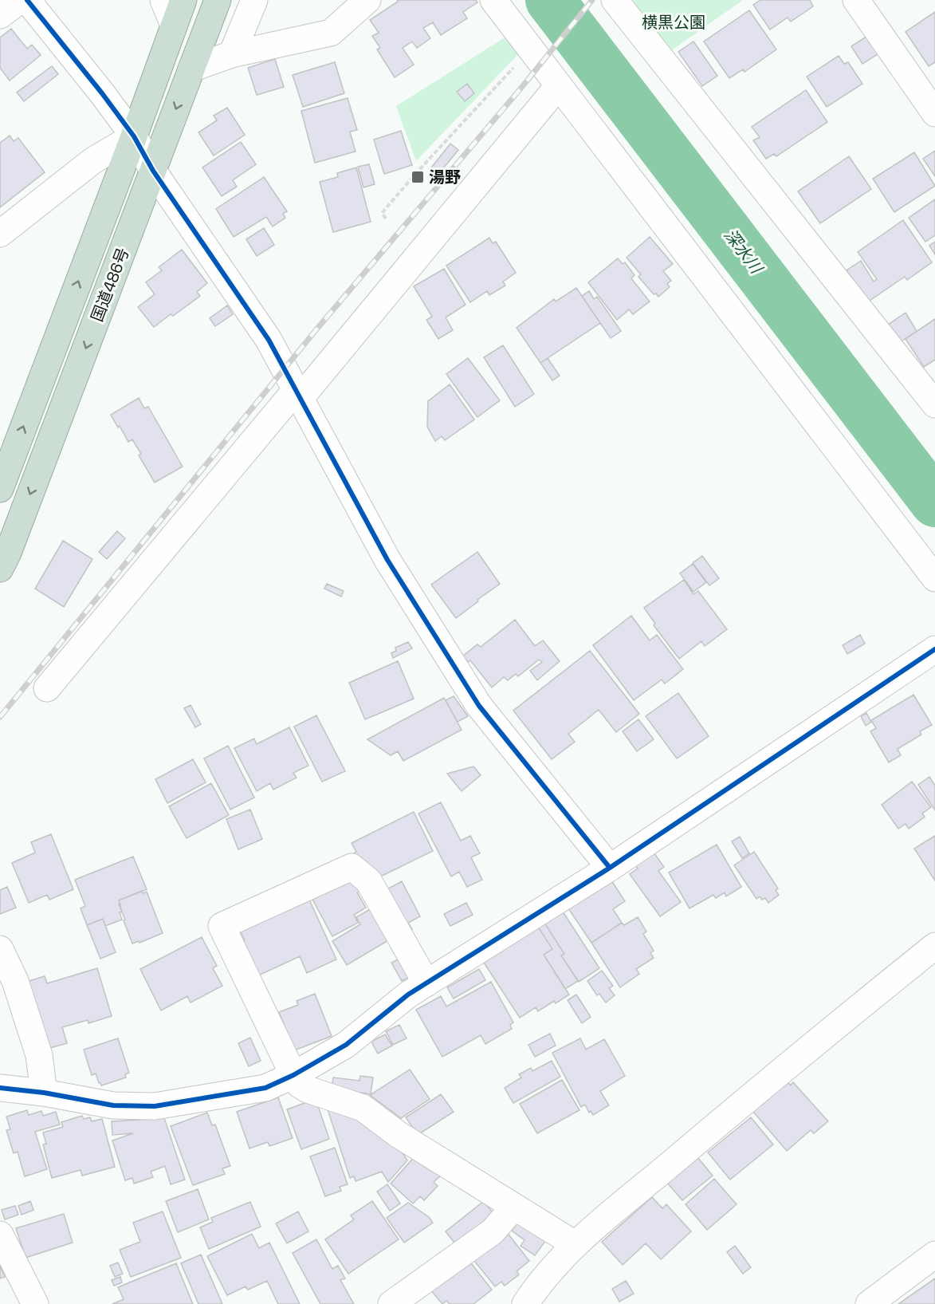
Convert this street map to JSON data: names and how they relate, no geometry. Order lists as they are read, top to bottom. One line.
{"streets":{"highway":["国道486号"]},"water":["深水川"],"parks":["横黒公園"],"places":{"transit":["湯野"]}}
